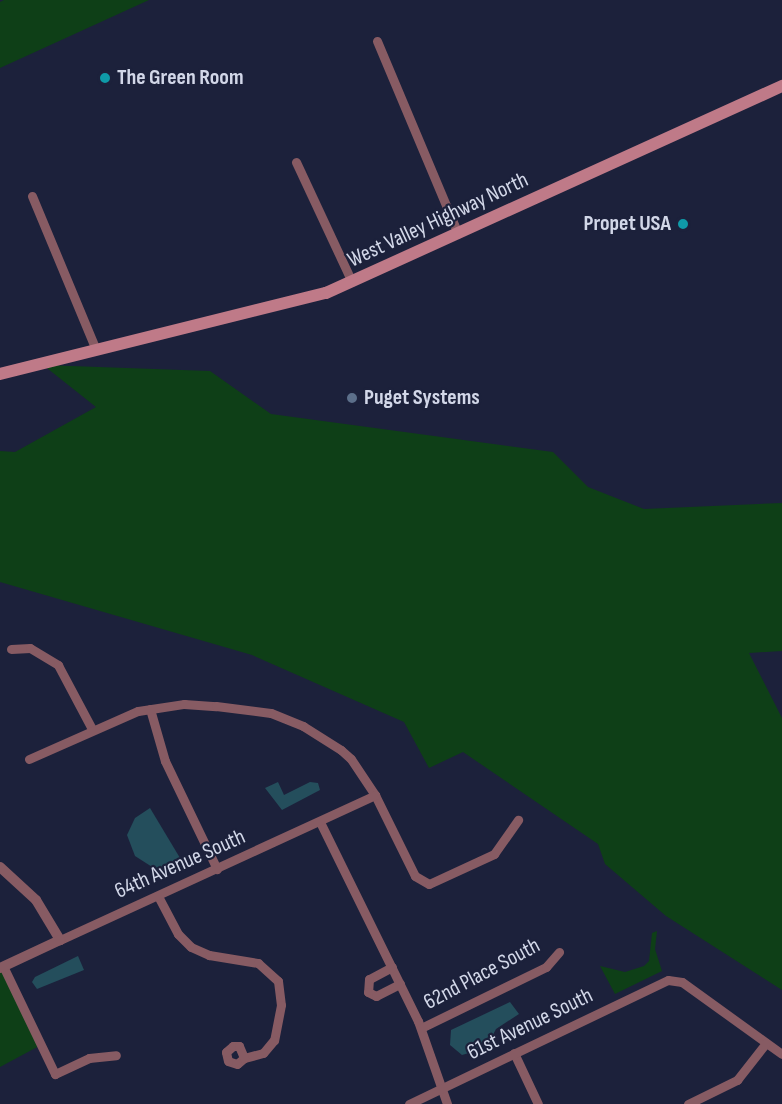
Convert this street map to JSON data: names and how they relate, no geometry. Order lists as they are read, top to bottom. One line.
{"streets":{"main road":["West Valley Highway North"],"street":["64th Avenue South","62nd Place South","61st Avenue South"]},"places":["The Green Room","Propet USA","Puget Systems"]}
